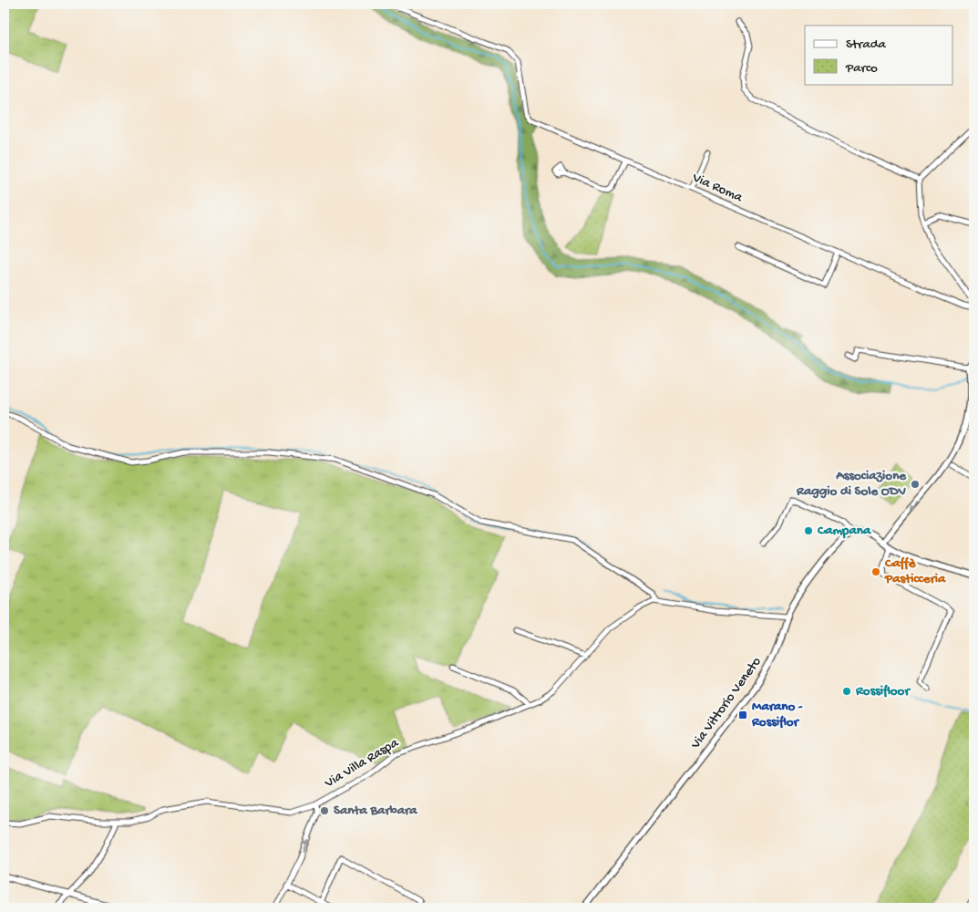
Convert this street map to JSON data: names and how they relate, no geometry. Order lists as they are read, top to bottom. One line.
{"streets":{"street":["Via Roma","Via Vittorio Veneto","Via Villa Raspa"]},"places":{"other":["Associazione Raggio di Sole ODV","Campana","Caffè Pasticceria","Rossifloor","Santa Barbara"],"transit":["Marano - Rossiflor"]},"legend":["Strada","Parco"]}
